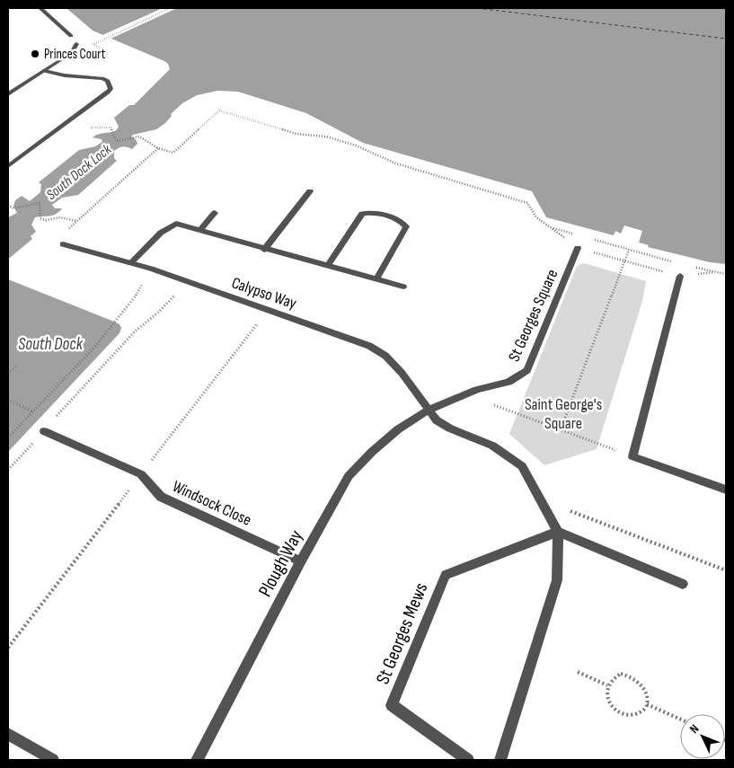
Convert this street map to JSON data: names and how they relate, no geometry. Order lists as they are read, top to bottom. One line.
{"streets":{"street":["Calypso Way","St Georges Square","Windsock Close","Plough Way","St Georges Mews"]},"crossings":[["Calypso Way","St Georges Square"],["Calypso Way","Plough Way"],["St Georges Square","Plough Way"],["Windsock Close","Plough Way"]],"water":["South Dock Lock","South Dock"],"parks":["Saint George's Square"],"places":["Princes Court"],"north":"top left"}
